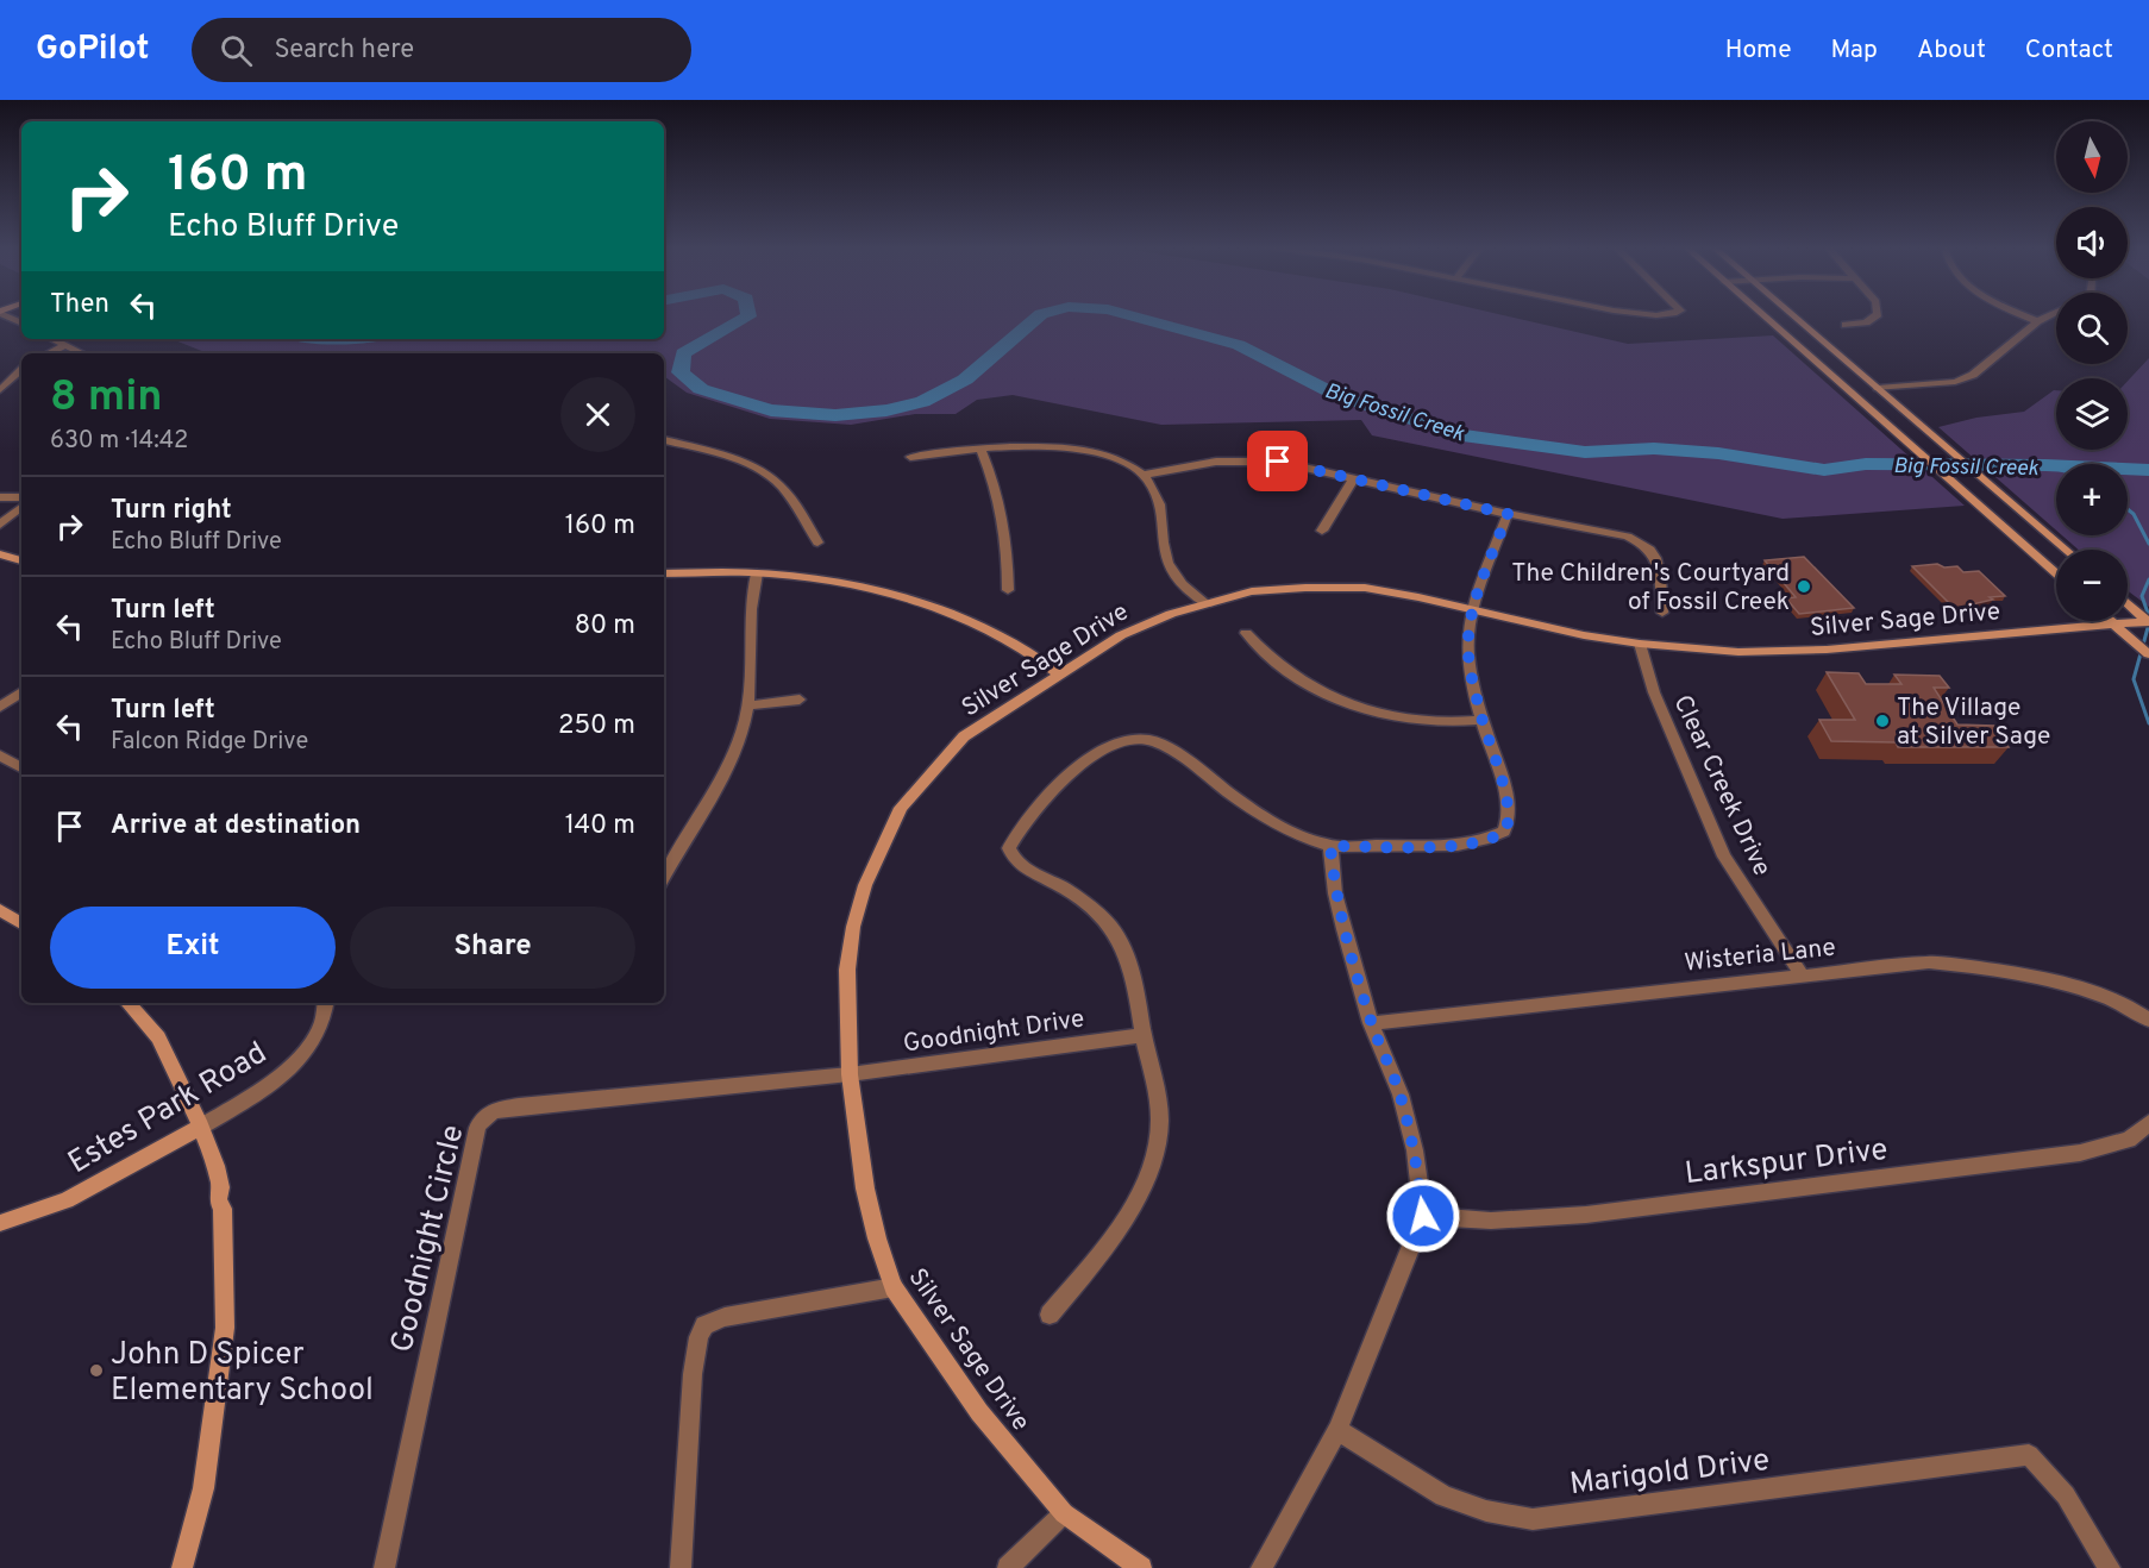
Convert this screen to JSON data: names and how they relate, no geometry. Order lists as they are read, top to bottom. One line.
{"streets":{"street":["Silver Sage Drive","Clear Creek Drive","Wisteria Lane","Goodnight Drive","Estes Park Road","Larkspur Drive","Goodnight Circle","Marigold Drive"]},"crossings":[["Silver Sage Drive","Clear Creek Drive"],["Silver Sage Drive","Goodnight Drive"],["Silver Sage Drive","Goodnight Circle"],["Clear Creek Drive","Wisteria Lane"],["Goodnight Drive","Goodnight Circle"]],"water":["Big Fossil Creek"],"places":["The Children's Courtyard of Fossil Creek","The Village at Silver Sage","John D Spicer Elementary School"],"north":"bottom","page":{"header":"GoPilot","search":"Search here","nav":["Home","Map","About","Contact"],"map_buttons":["+","−"],"turn":["160 m","Echo Bluff Drive"],"then":"Then","heading":["8 min","630 m · 14:42"],"list":[{"name":"Turn right","note":"Echo Bluff Drive","value":"160 m"},{"name":"Turn left","note":"Echo Bluff Drive","value":"80 m"},{"name":"Turn left","note":"Falcon Ridge Drive","value":"250 m"},{"name":"Arrive at destination","value":"140 m"}],"buttons":["Exit","Share"]}}
